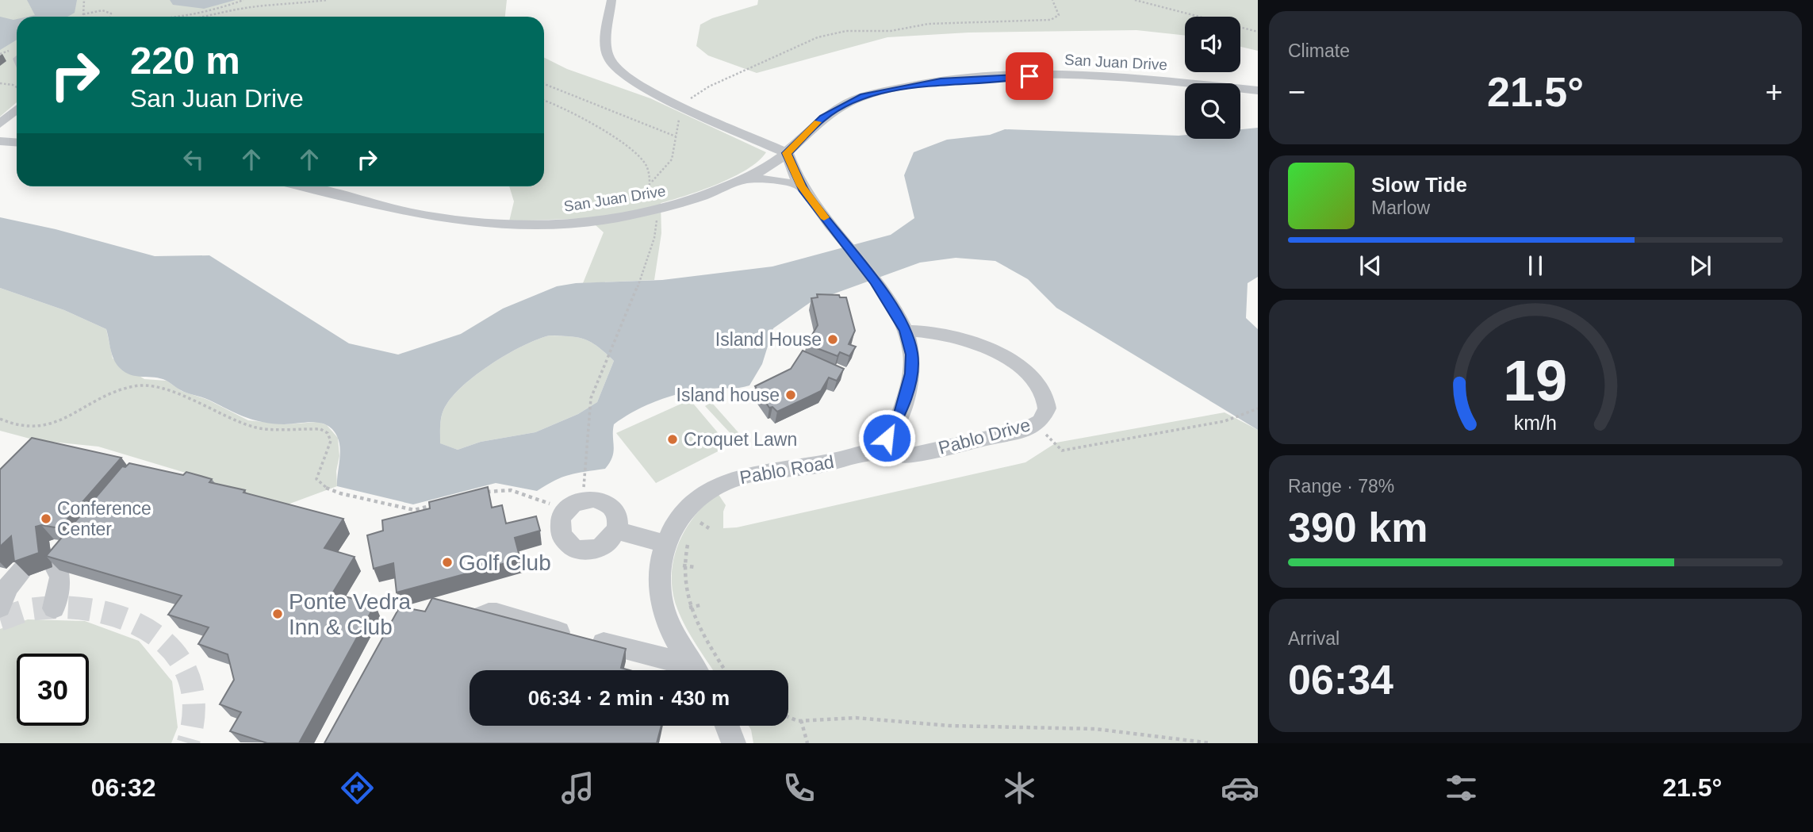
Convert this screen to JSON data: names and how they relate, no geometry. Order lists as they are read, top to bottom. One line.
{"streets":{"street":["San Juan Drive","Pablo Drive","Pablo Road"]},"crossings":[["Pablo Drive","Pablo Road"]],"places":["Island House","Island house","Croquet Lawn","Conference Center","Golf Club","Ponte Vedra Inn & Club"],"page":{"tile":["Climate",["Range · 78%","390 km"],["Arrival","06:34"]],"turn":["220 m","San Juan Drive"],"heat":["−","21.5°","+"],"song":["Slow Tide","Marlow"],"limit":"30","trip":"06:34 · 2 min · 430 m","tabs":["06:32","21.5°"],"gauge":["19","km/h"]}}
